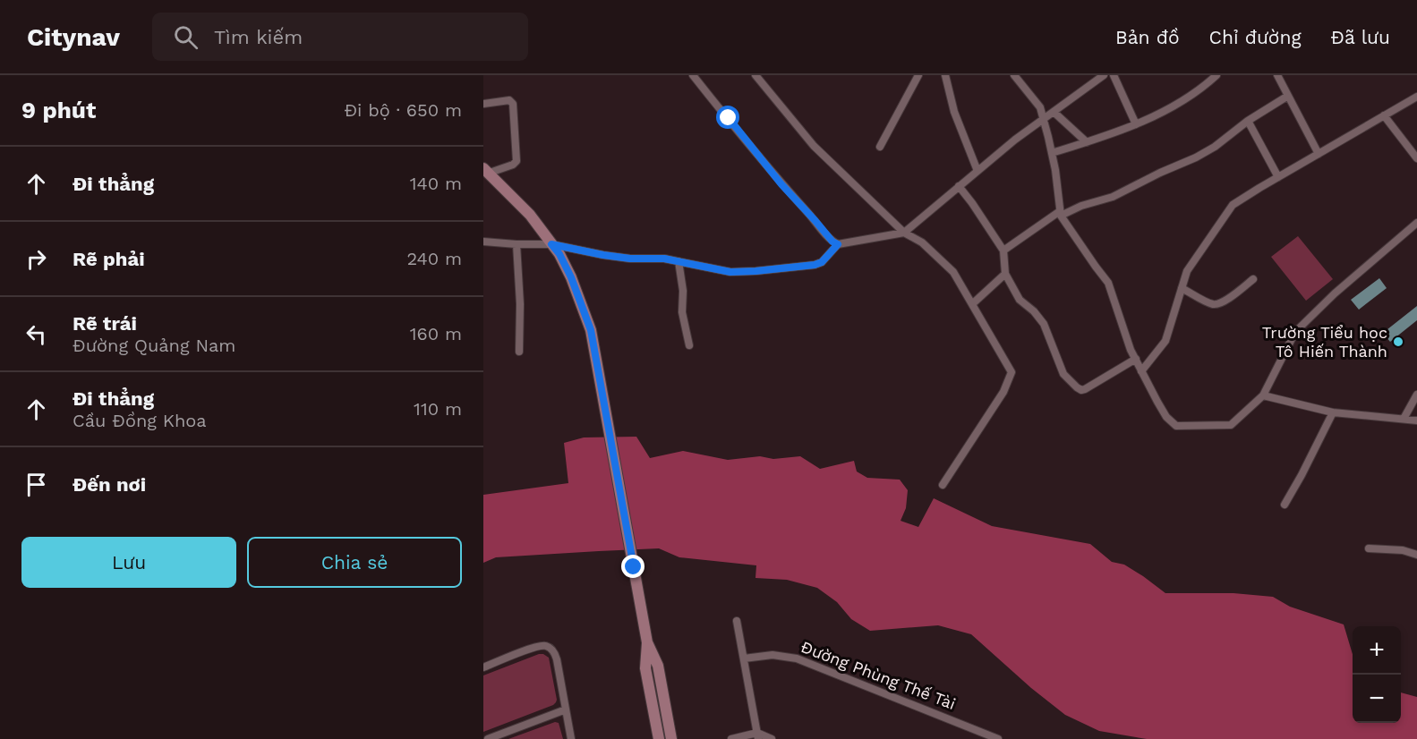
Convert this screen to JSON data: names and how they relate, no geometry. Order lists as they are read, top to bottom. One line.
{"streets":{"street":["Đường Phùng Thế Tài"]},"places":["Trường Tiểu học Tô Hiến Thành"],"page":{"header":"Citynav","search":"Tìm kiếm","nav":["Bản đồ","Chỉ đường","Đã lưu"],"heading":["9 phút","Đi bộ · 650 m"],"list":[["Đi thẳng","140 m"],["Rẽ phải","240 m"],["Rẽ trái","Đường Quảng Nam","160 m"],["Đi thẳng","Cầu Đồng Khoa","110 m"],"Đến nơi"],"buttons":["Lưu","Chia sẻ"],"map_buttons":["+","−"]}}
